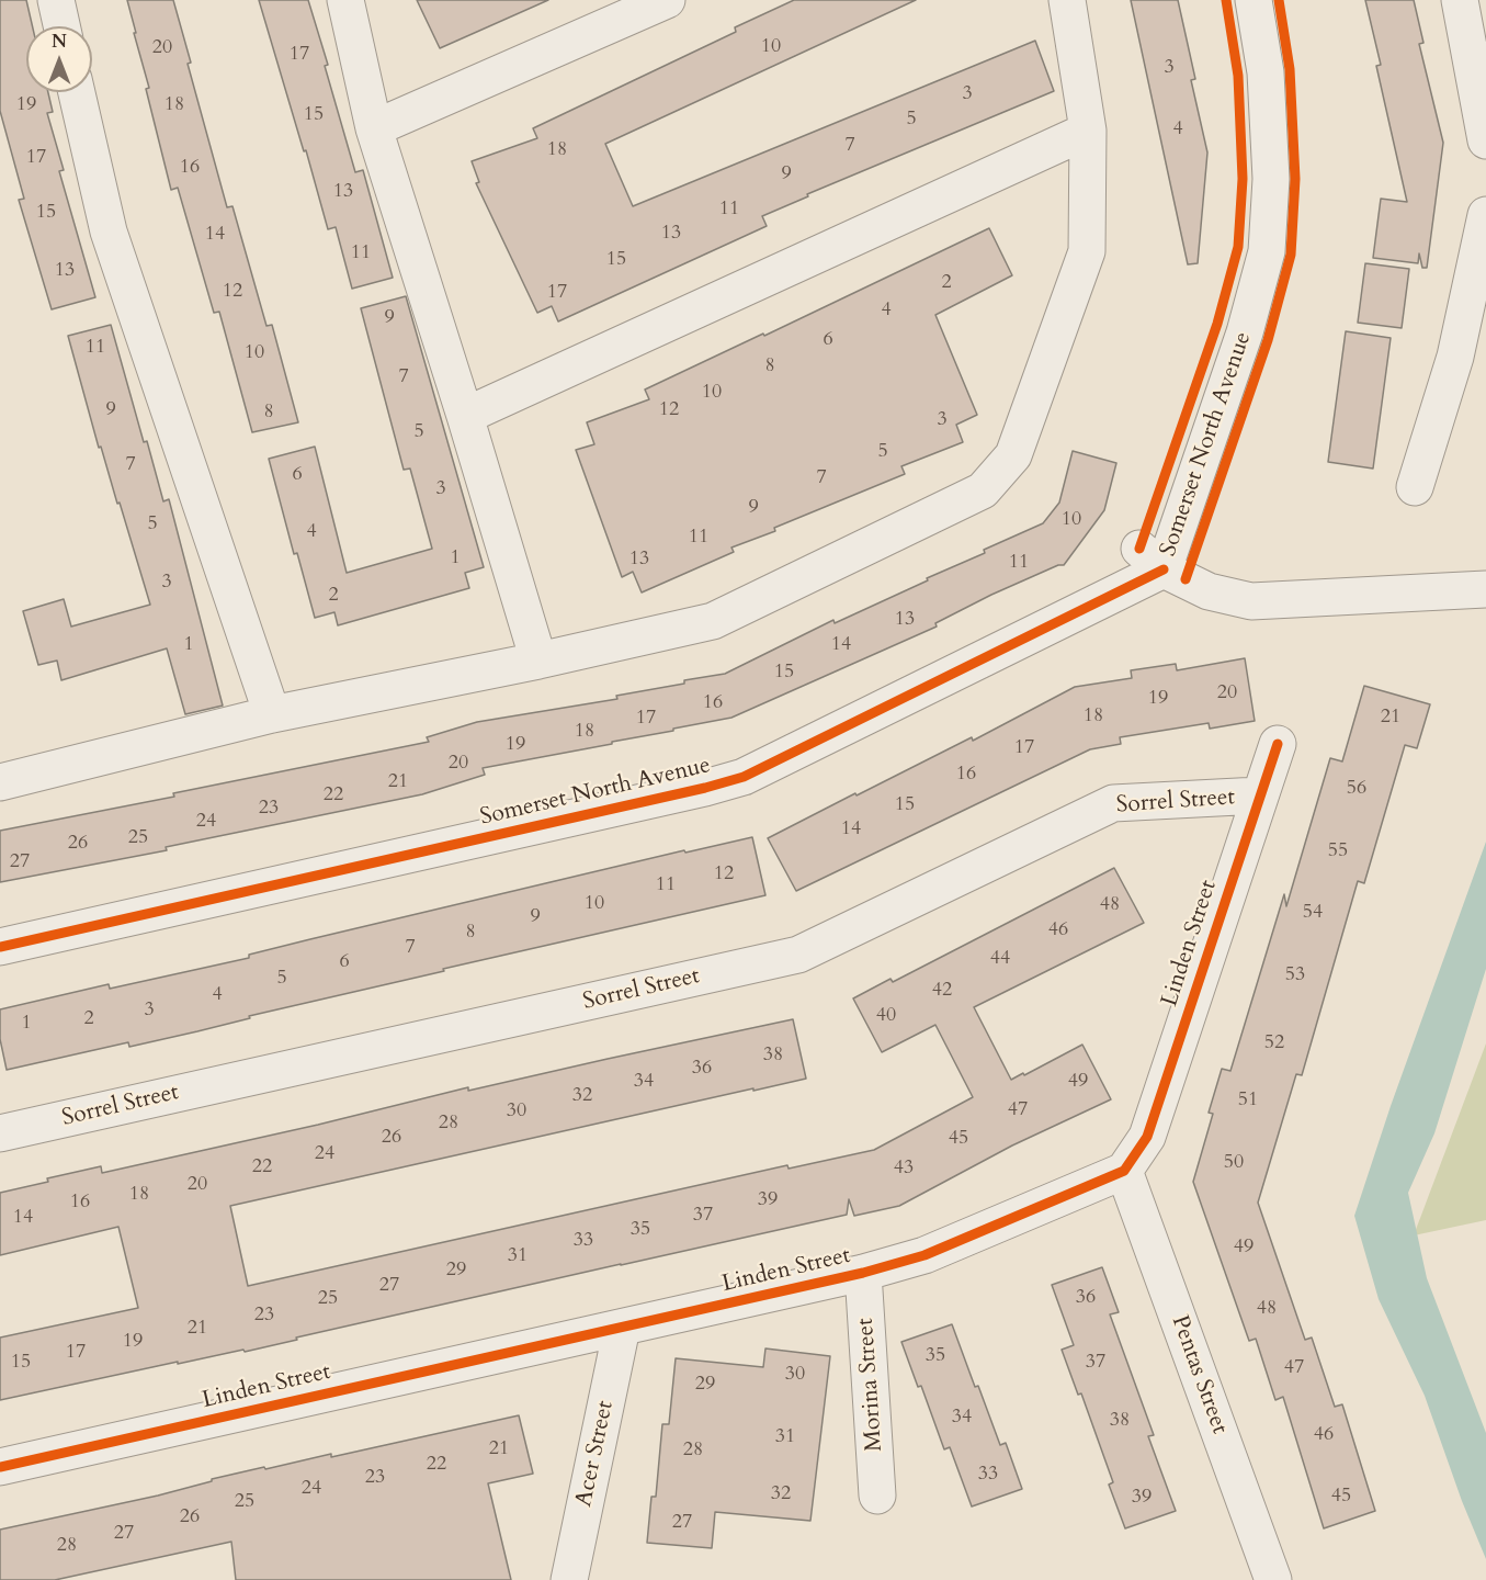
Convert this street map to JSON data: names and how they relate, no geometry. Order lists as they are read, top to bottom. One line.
{"streets":{"street":["Somerset North Avenue","Sorrel Street","Linden Street","Pentas Street","Morina Street","Acer Street"]},"crossings":[["Sorrel Street","Linden Street"],["Linden Street","Pentas Street"],["Linden Street","Morina Street"],["Linden Street","Acer Street"]],"house_numbers":["10","20","17","3","3","19","18","15","5","4","7","18","17","16","9","13","11","15","13","14","11","15","13","2","12","17","4","9","6","11","10","8","7","10","9","12","8","3","5","5","7","6","7","3","9","10","5","4","11","1","13","11","3","2","13","1","14","15","20","19","16","18","21","17","18","19","17","20","16","21","56","22","15","23","24","14","25","26","55","27","12","11","10","48","54","9","46","8","7","44","6","53","5","42","4","3","40","2","1","52","38","36","34","49","32","51","47","30","28","26","45","24","50","22","43","20","18","39","16","37","14","35","33","49","31","29","27","36","25","48","23","21","19","17","35","15","37","47","30","29","34","38","46","31","21","28","22","33","23","24","32","45","39","25","26","27","27","28"],"north":"top"}
